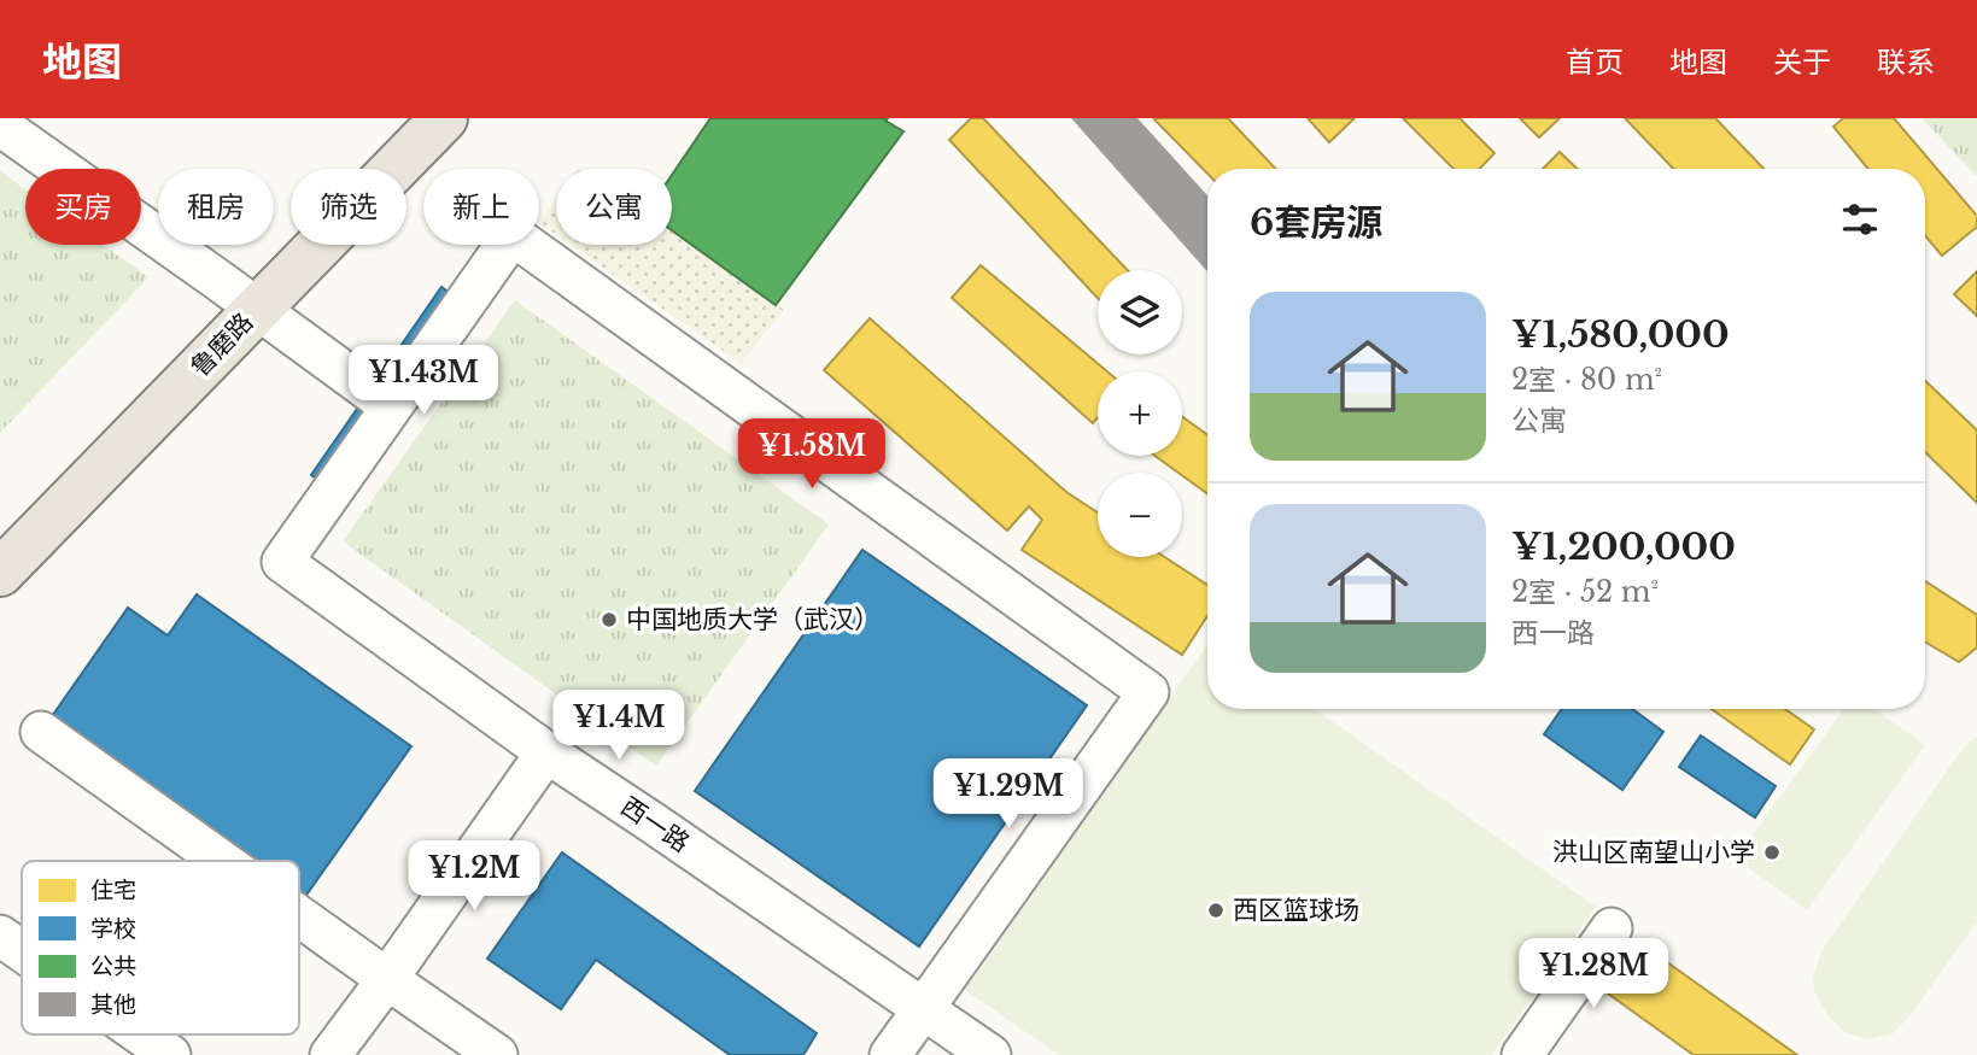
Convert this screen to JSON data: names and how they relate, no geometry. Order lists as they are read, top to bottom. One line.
{"streets":{"main road":["鲁磨路"],"street":["西一路"]},"places":["中国地质大学（武汉）","洪山区南望山小学","西区篮球场"],"legend":["住宅","学校","公共","其他"],"page":{"header":"地图","nav":["首页","地图","关于","联系"],"chip":["买房","租房","筛选","新上","公寓"],"heading":"6套房源","map_buttons":["+","−"],"list":[{"name":"¥1,580,000","note":"2室 · 80 m² · 公寓"},{"name":"¥1,200,000","note":"2室 · 52 m² · 西一路"}],"price":["¥1.43M","¥1.58M","¥1.4M","¥1.29M","¥1.2M","¥1.28M"]}}
